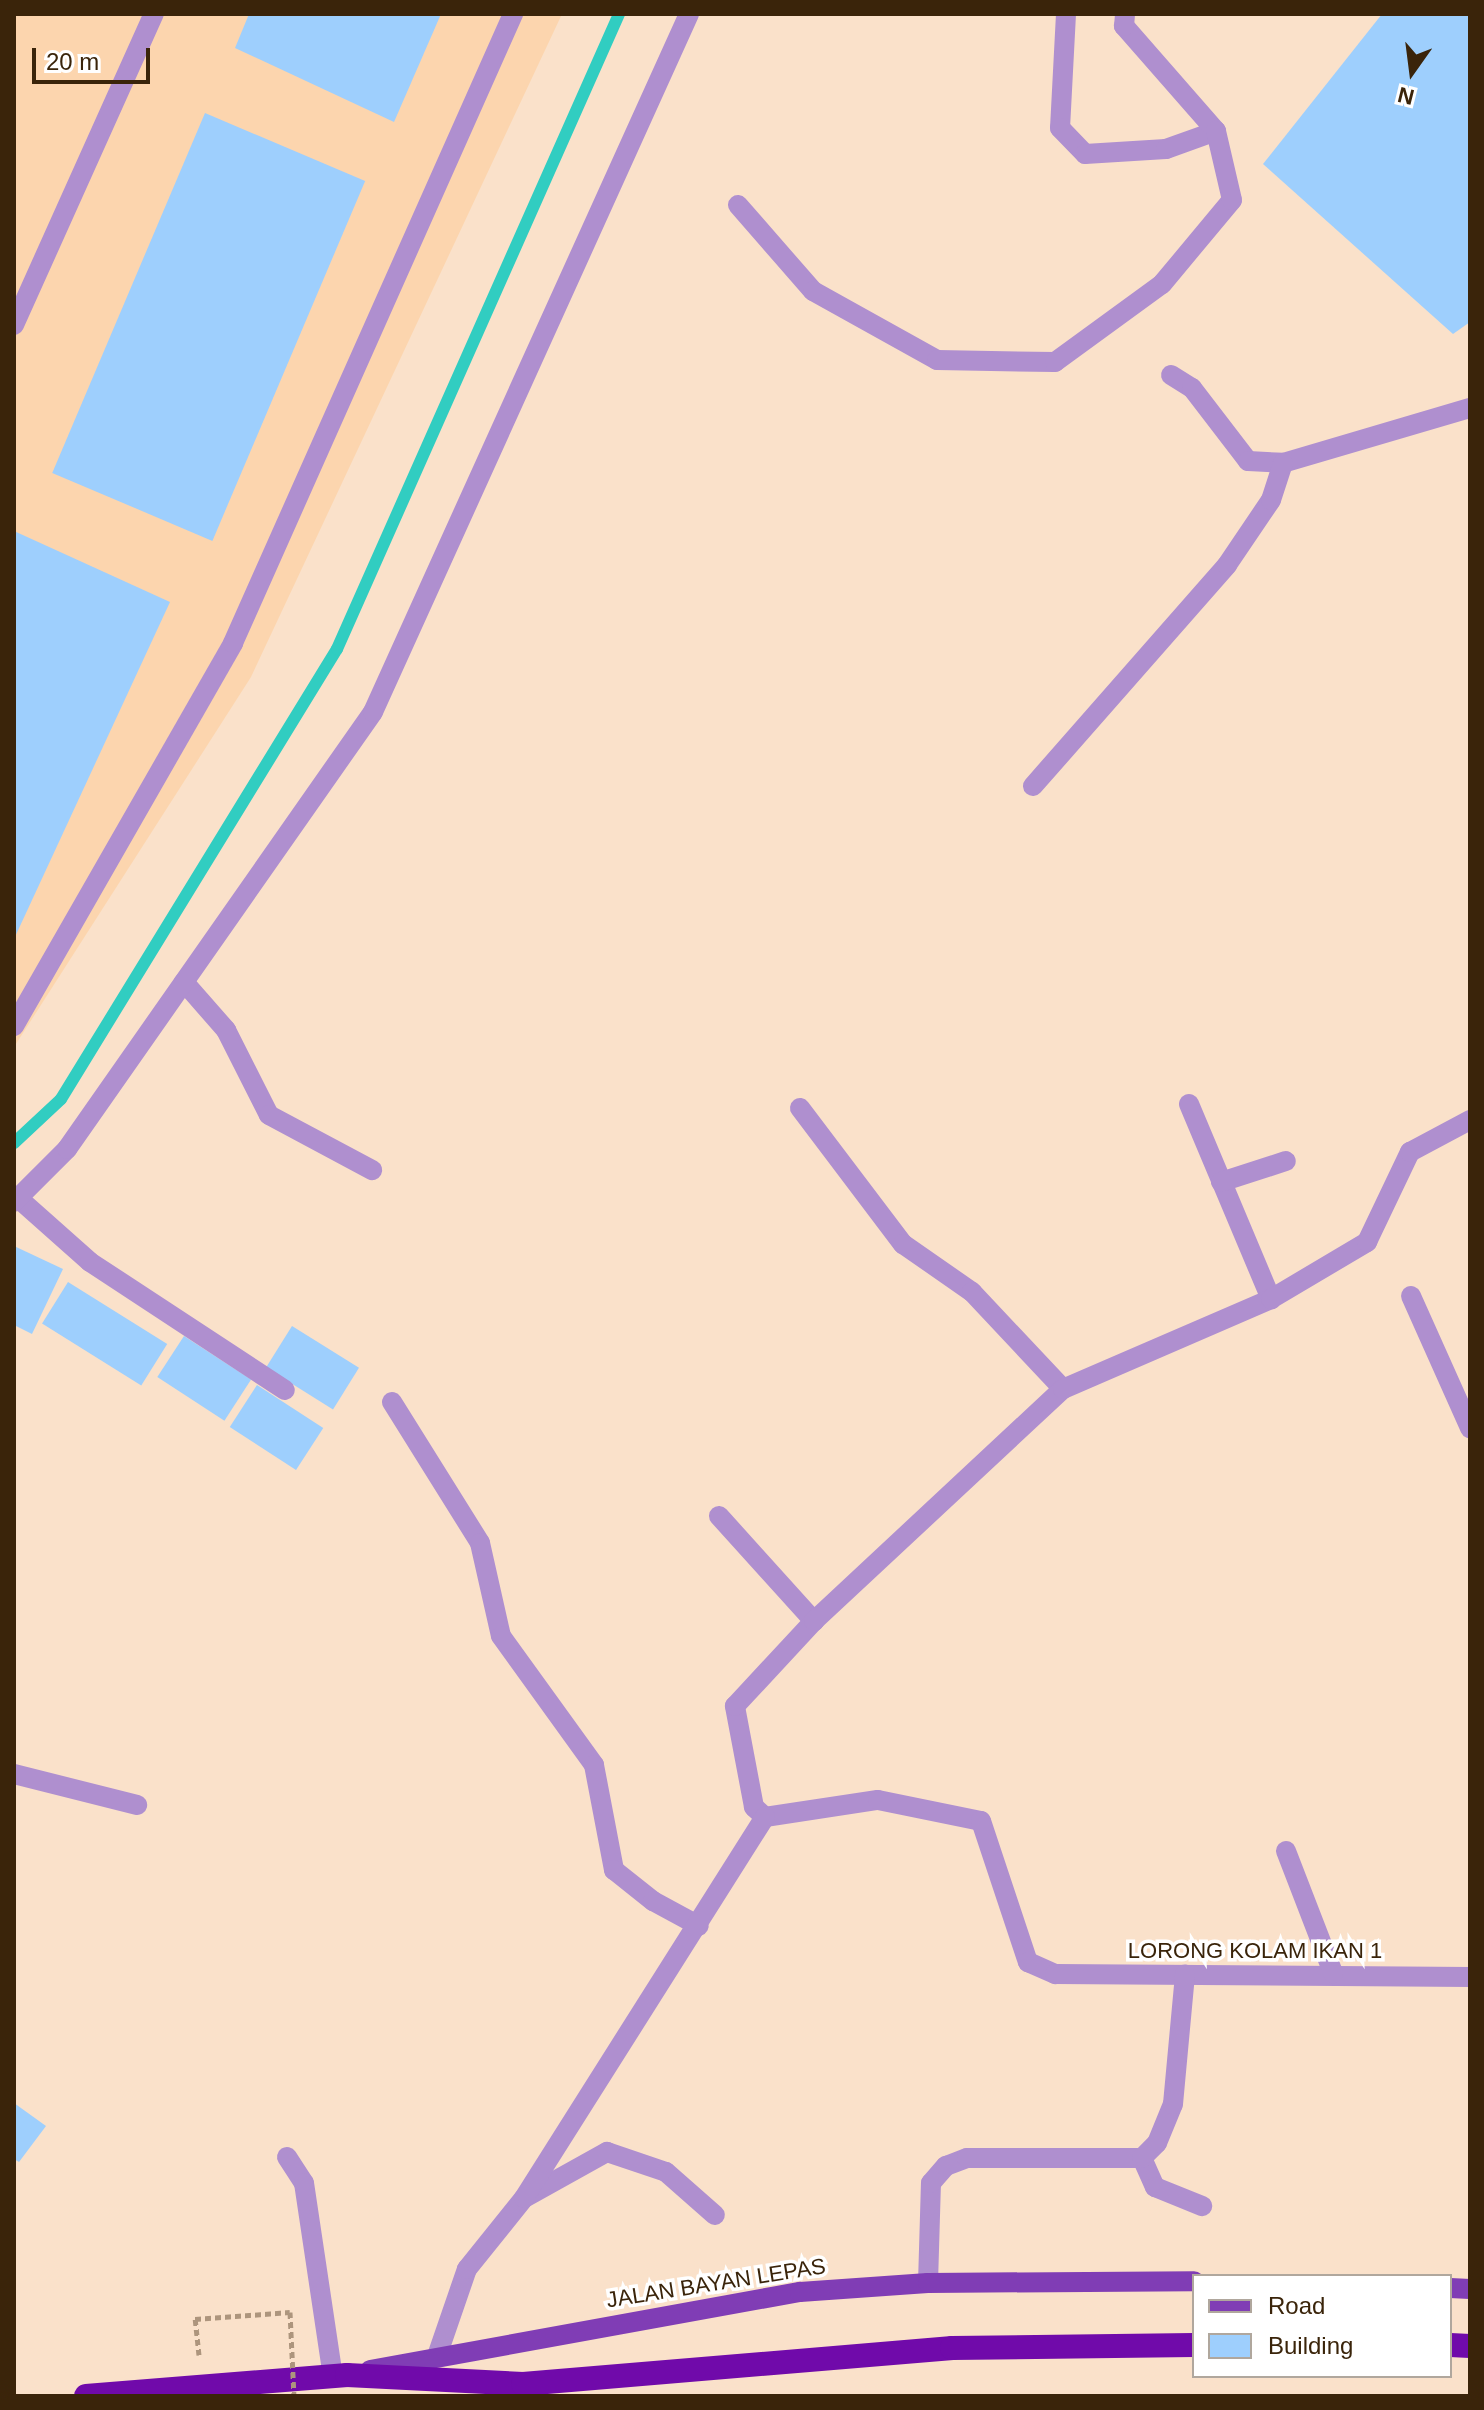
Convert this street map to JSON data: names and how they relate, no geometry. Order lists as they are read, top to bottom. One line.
{"streets":{"highway":["JALAN BAYAN LEPAS"],"street":["LORONG KOLAM IKAN 1"]},"legend":["Road","Building"],"scale_bar":"20 m","north":"bottom"}
